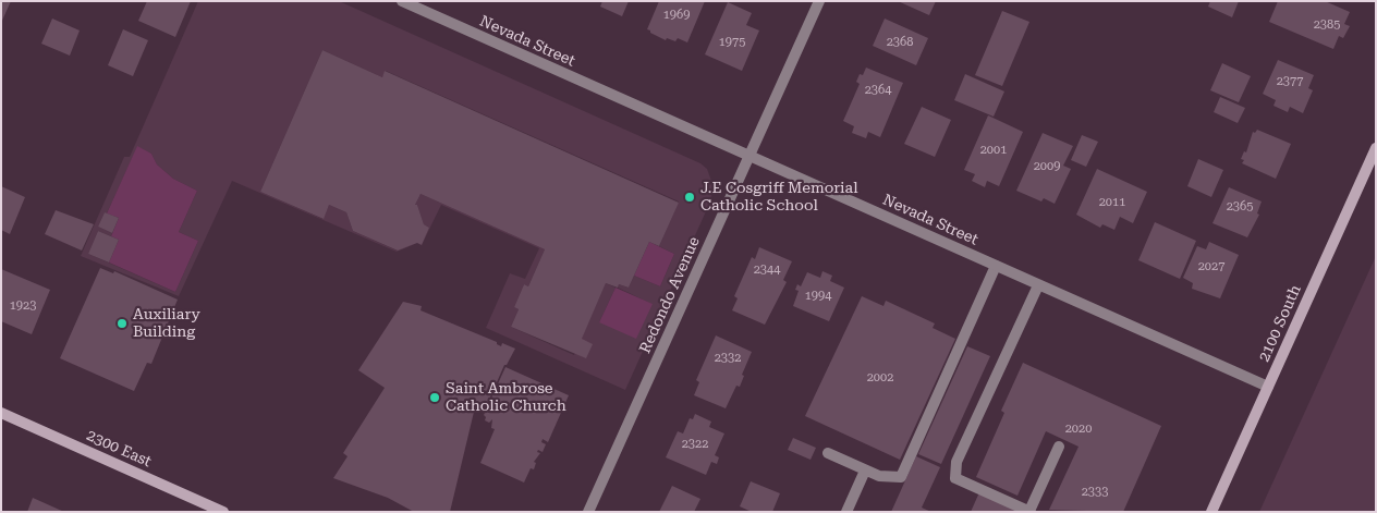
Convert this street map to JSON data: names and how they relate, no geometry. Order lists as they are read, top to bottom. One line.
{"streets":{"street":["Nevada Street","Redondo Avenue","2100 South","2300 East"]},"crossings":[["Nevada Street","Redondo Avenue"],["Nevada Street","2100 South"]],"places":["J.E Cosgriff Memorial Catholic School","Auxiliary Building","Saint Ambrose Catholic Church"],"house_numbers":["1969","2385","1975","2368","2377","2364","2001","2009","2011","2365","2027","2344","1994","1923","2332","2002","2020","2322","2333"]}
